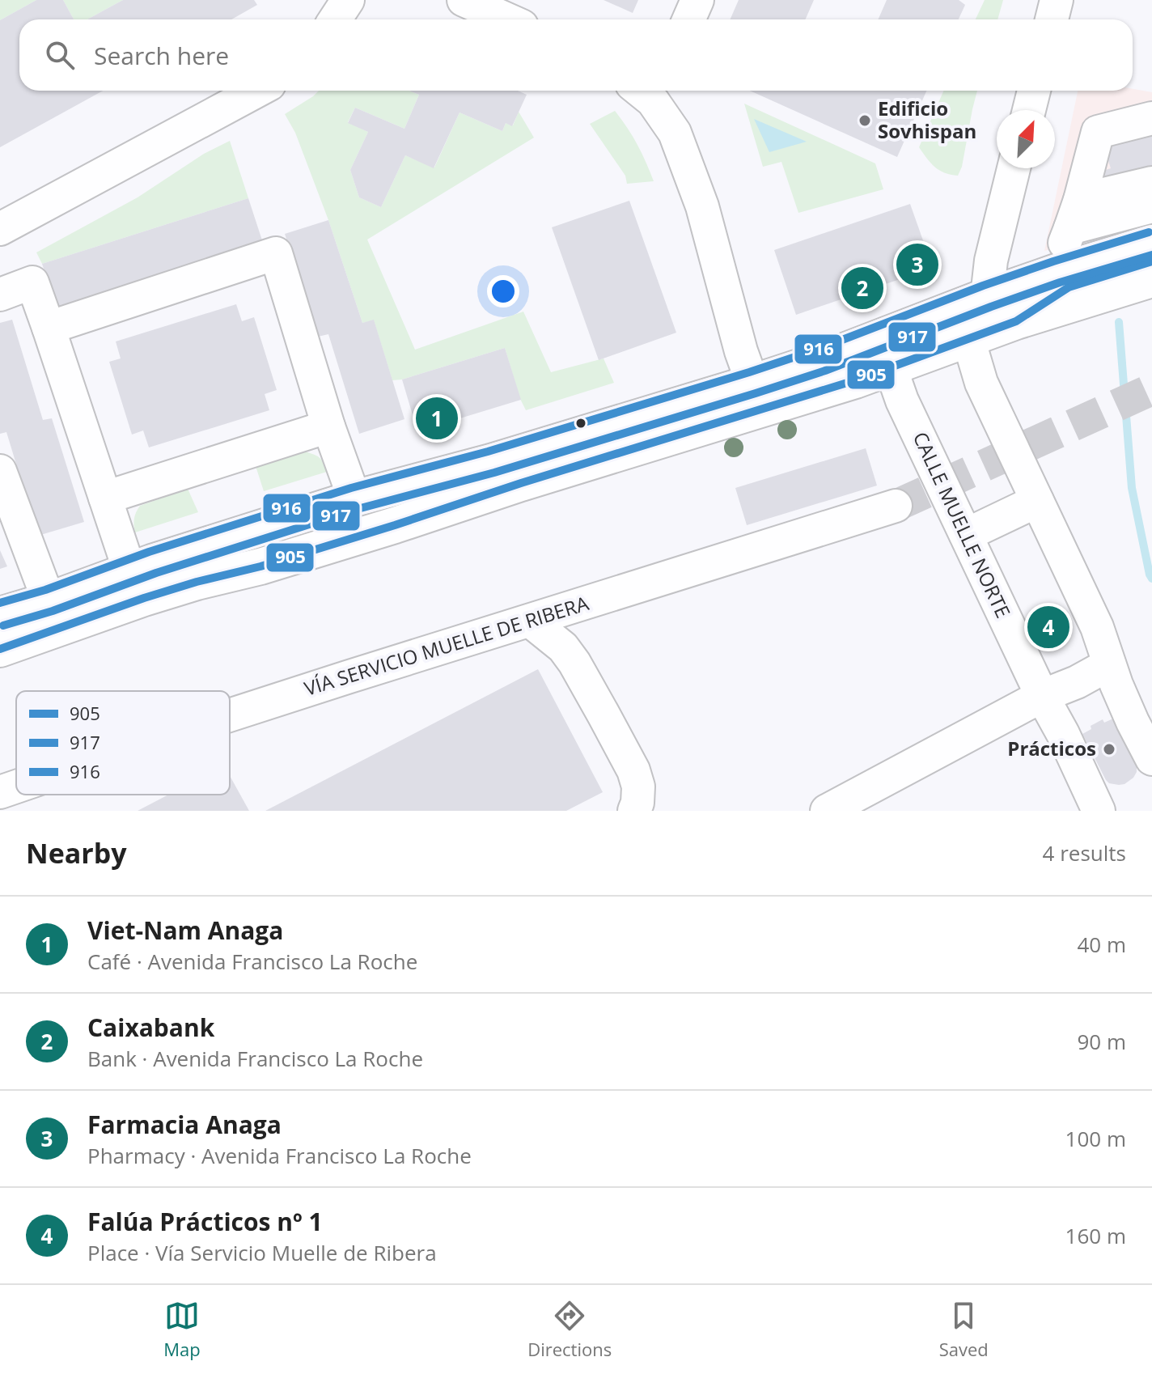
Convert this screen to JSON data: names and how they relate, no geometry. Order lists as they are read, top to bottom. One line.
{"streets":{"street":["CALLE MUELLE NORTE","VÍA SERVICIO MUELLE DE RIBERA"]},"places":["Edificio Sovhispan","Prácticos"],"lines":["transit line 916","transit line 917","transit line 905"],"legend":["905","917","916"],"north":"top right","page":{"search":"Search here","pins":["3","2","1","4"],"heading":["Nearby","4 results"],"list":[{"mark":"1","name":"Viet-Nam Anaga","note":"Café · Avenida Francisco La Roche","value":"40 m"},{"mark":"2","name":"Caixabank","note":"Bank · Avenida Francisco La Roche","value":"90 m"},{"mark":"3","name":"Farmacia Anaga","note":"Pharmacy · Avenida Francisco La Roche","value":"100 m"},{"mark":"4","name":"Falúa Prácticos nº 1","note":"Place · Vía Servicio Muelle de Ribera","value":"160 m"}],"nav":["Map","Directions","Saved"]}}
